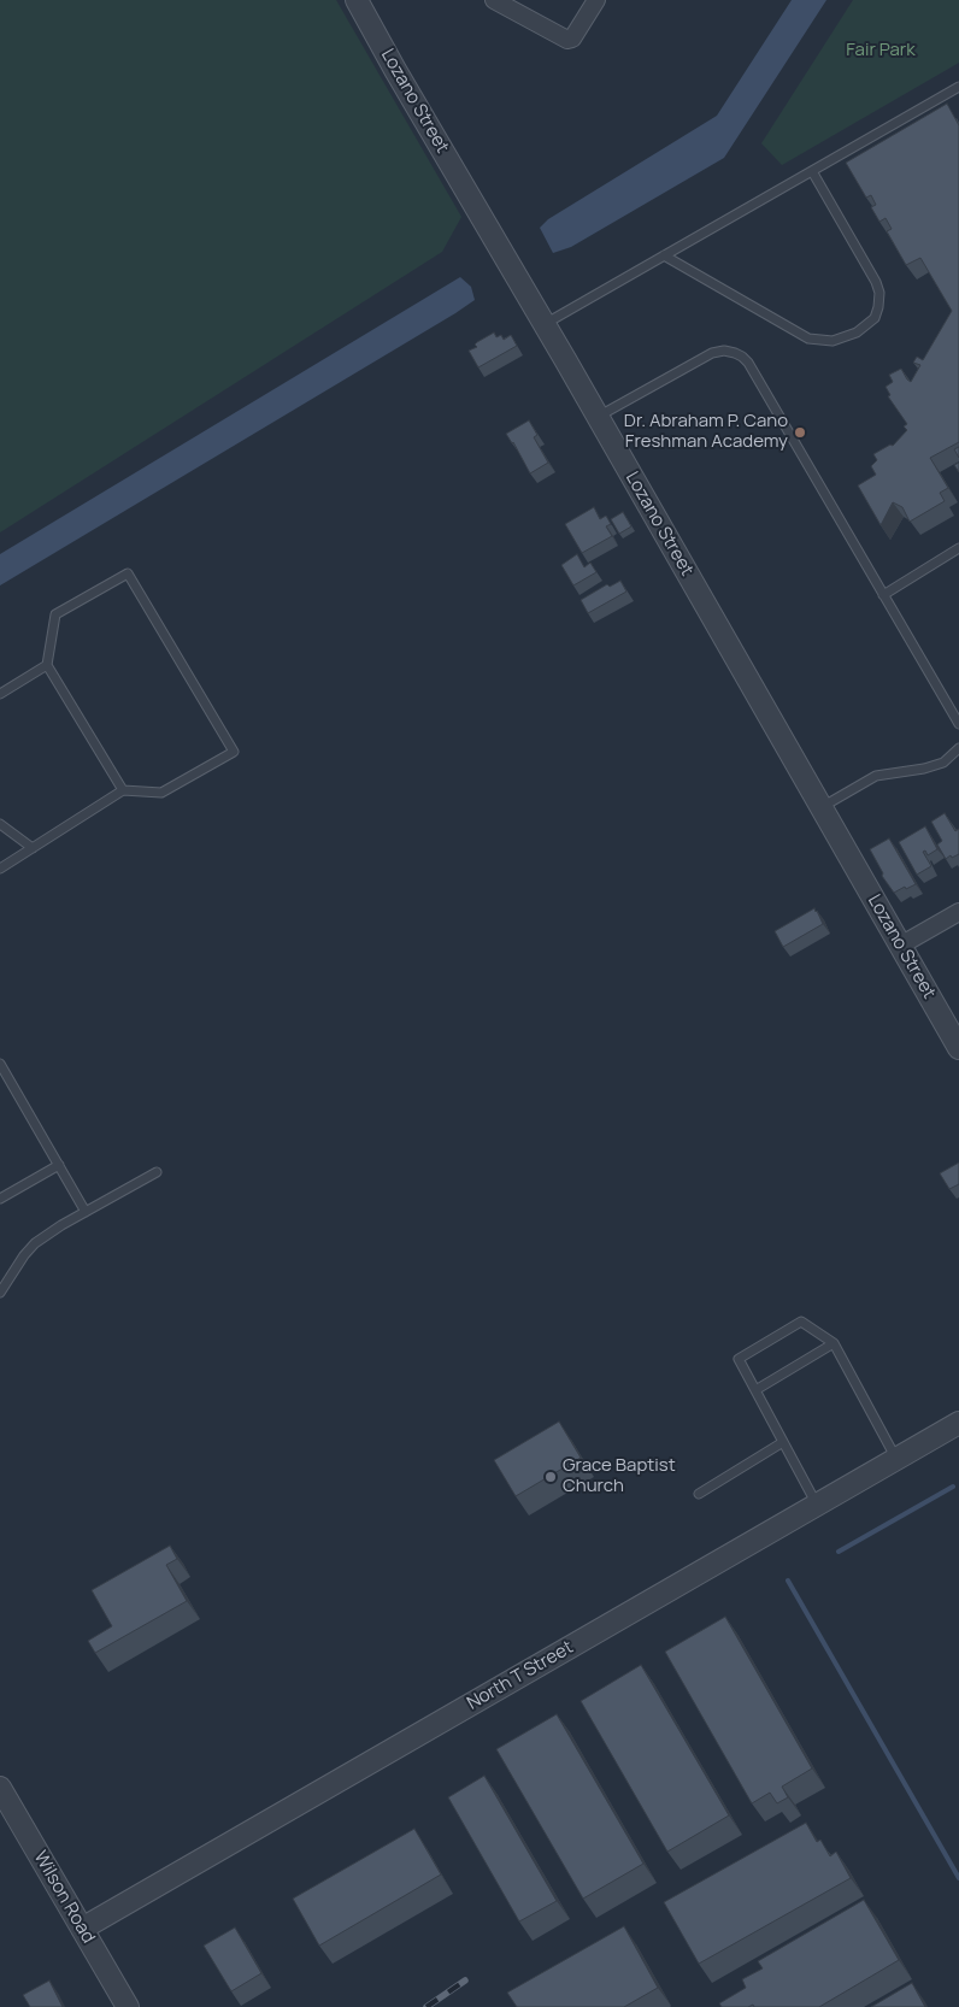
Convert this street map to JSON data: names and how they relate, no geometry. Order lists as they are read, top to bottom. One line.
{"streets":{"street":["Lozano Street","North T Street","Wilson Road"]},"crossings":[["North T Street","Wilson Road"]],"parks":["Fair Park"],"places":["Dr. Abraham P. Cano Freshman Academy","Grace Baptist Church"]}
